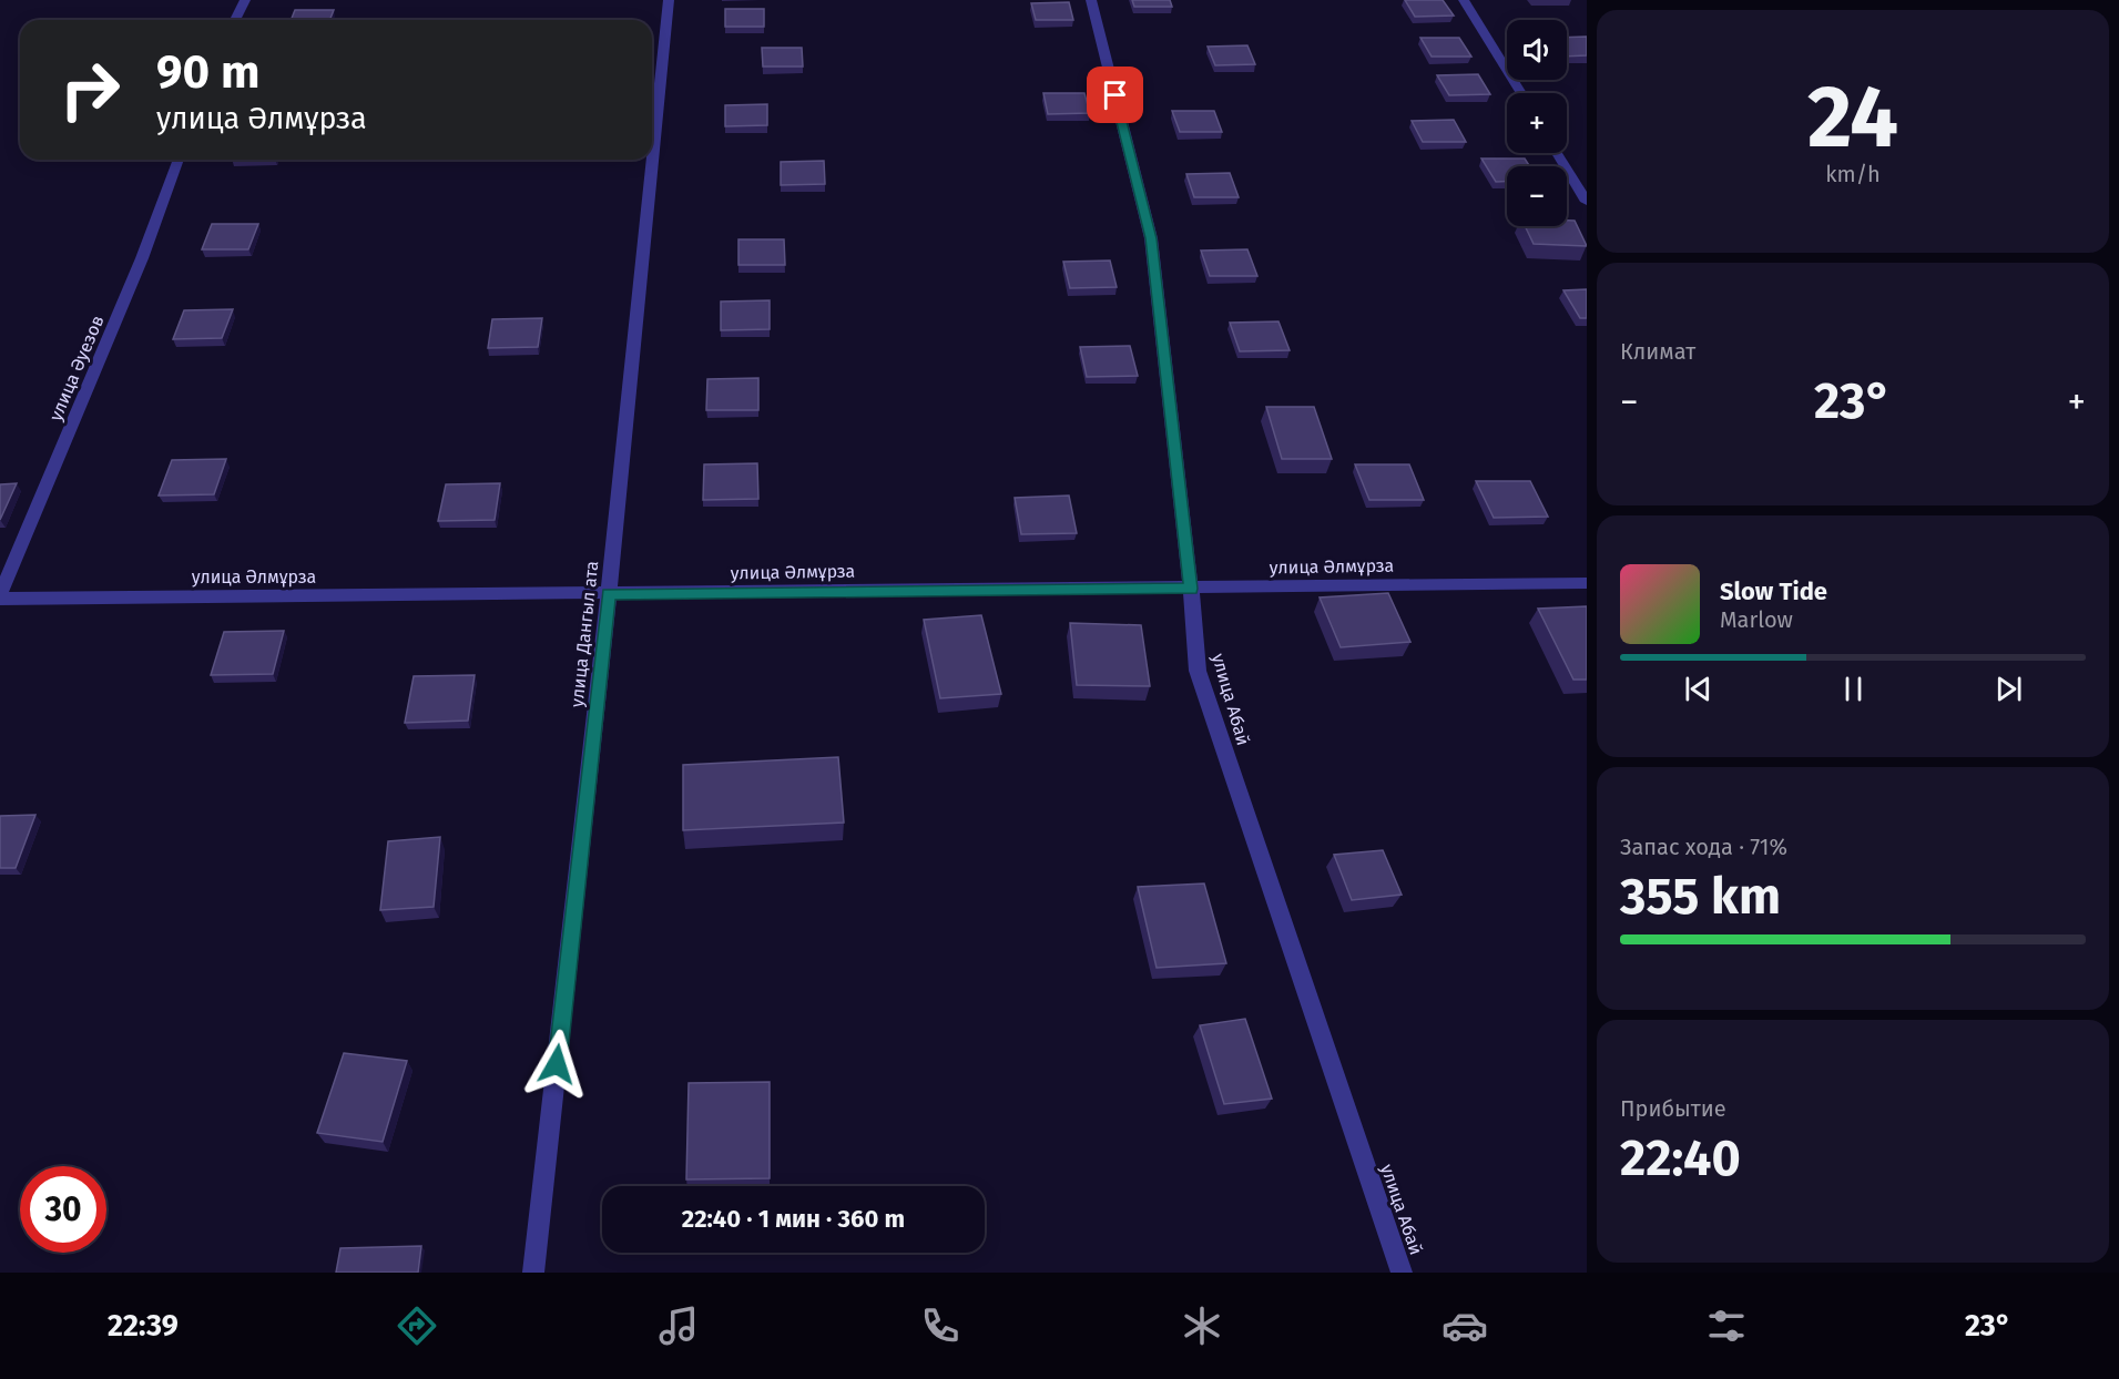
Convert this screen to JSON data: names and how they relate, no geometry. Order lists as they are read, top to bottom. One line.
{"streets":{"street":["улица Әуезов","улица Әлмұрза","улица Дангыл ата","улица Абай"]},"crossings":[["улица Әуезов","улица Әлмұрза"],["улица Әлмұрза","улица Дангыл ата"],["улица Әлмұрза","улица Абай"]],"page":{"tile":[["24","km/h"],"Климат",["Запас хода · 71%","355 km"],["Прибытие","22:40"]],"map_buttons":["+","−"],"turn":["90 m","улица Әлмұрза"],"heat":["−","23°","+"],"song":["Slow Tide","Marlow"],"limit":"30","trip":"22:40 · 1 мин · 360 m","tabs":["22:39","23°"]}}
